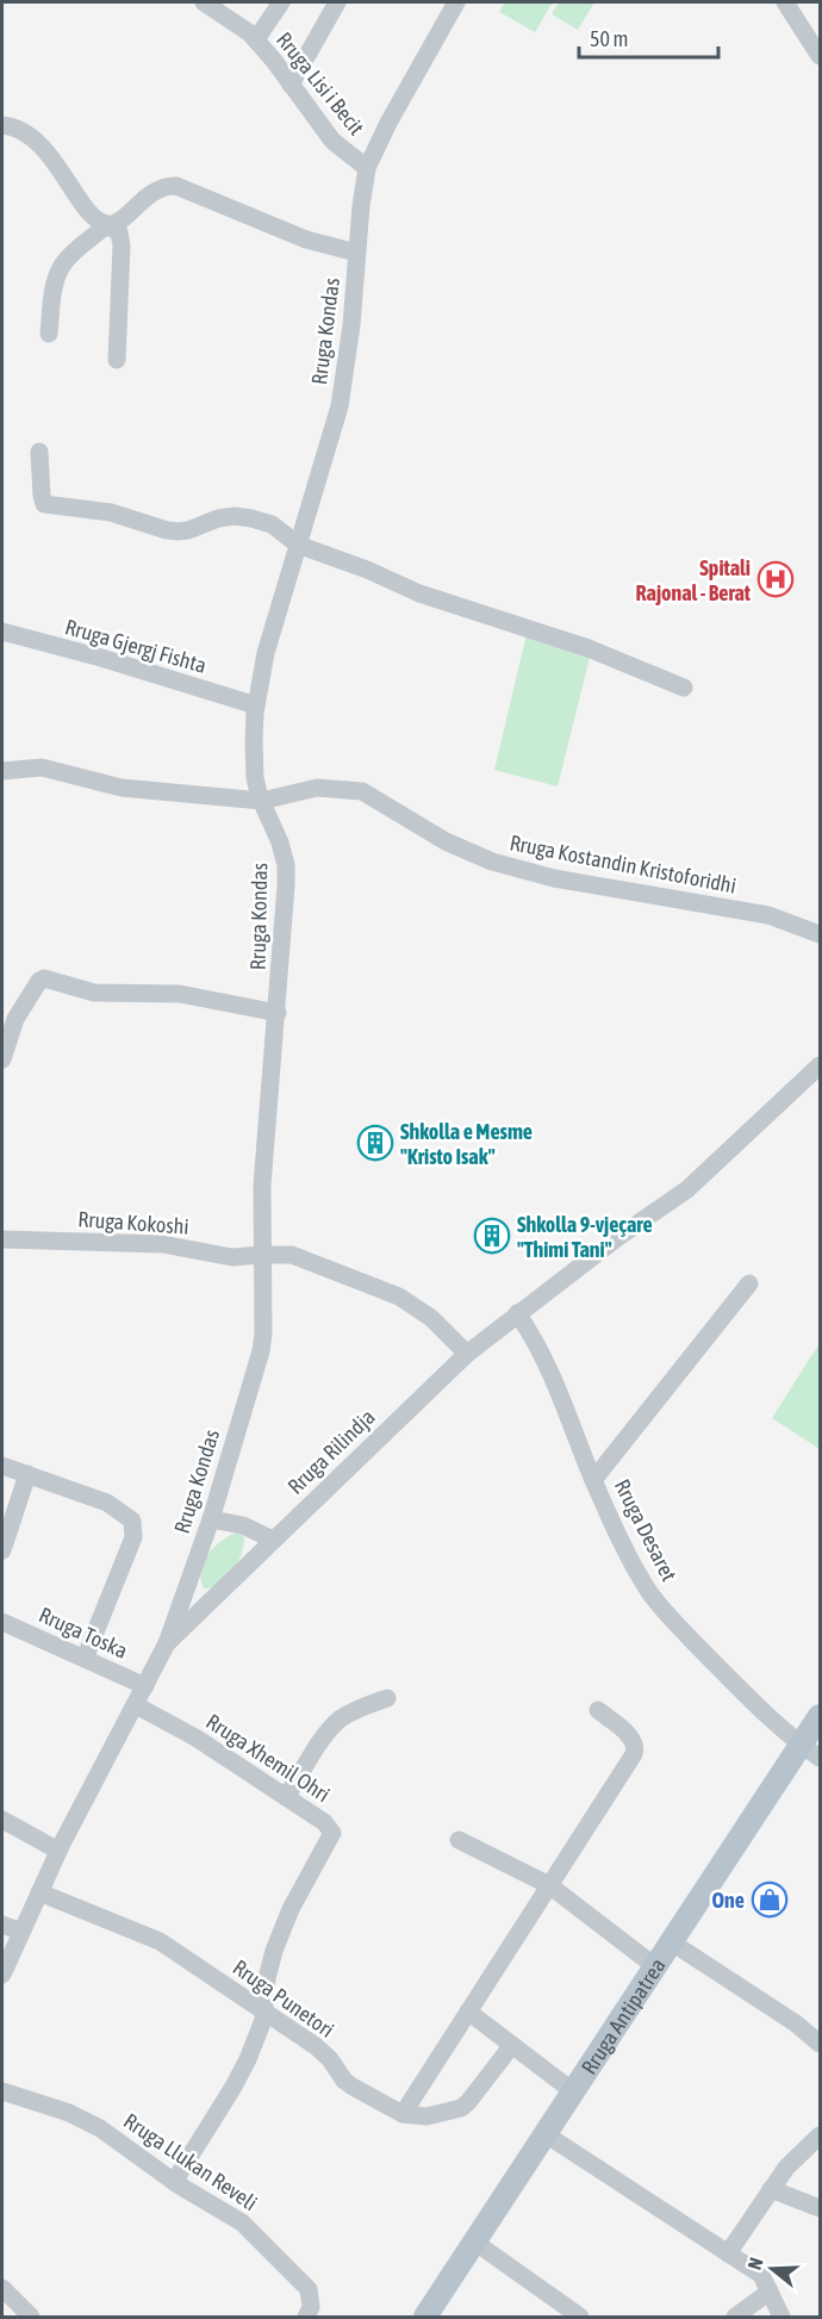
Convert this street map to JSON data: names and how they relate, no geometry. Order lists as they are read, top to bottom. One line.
{"streets":{"main road":["Rruga Antipatrea"],"street":["Rruga Lisi i Becit","Rruga Kondas","Rruga Gjergj Fishta","Rruga Kostandin Kristoforidhi","Rruga Kokoshi","Rruga Rilindja","Rruga Desaret","Rruga Toska","Rruga Xhemil Ohri","Rruga Punetori","Rruga Llukan Reveli"]},"crossings":[["Rruga Lisi i Becit","Rruga Kondas"],["Rruga Kondas","Rruga Gjergj Fishta"],["Rruga Kondas","Rruga Kostandin Kristoforidhi"],["Rruga Kondas","Rruga Kokoshi"],["Rruga Kondas","Rruga Rilindja"],["Rruga Kokoshi","Rruga Rilindja"],["Rruga Rilindja","Rruga Desaret"],["Rruga Rilindja","Rruga Toska"],["Rruga Rilindja","Rruga Xhemil Ohri"],["Rruga Rilindja","Rruga Punetori"],["Rruga Desaret","Rruga Antipatrea"],["Rruga Xhemil Ohri","Rruga Punetori"],["Rruga Xhemil Ohri","Rruga Llukan Reveli"]],"places":{"hospital":["Spitali Rajonal - Berat"],"building":["Shkolla e Mesme \"Kristo Isak\"","Shkolla 9-vjeçare \"Thimi Tani\""],"shop":["One"]},"scale_bar":"50 m","north":"left"}
